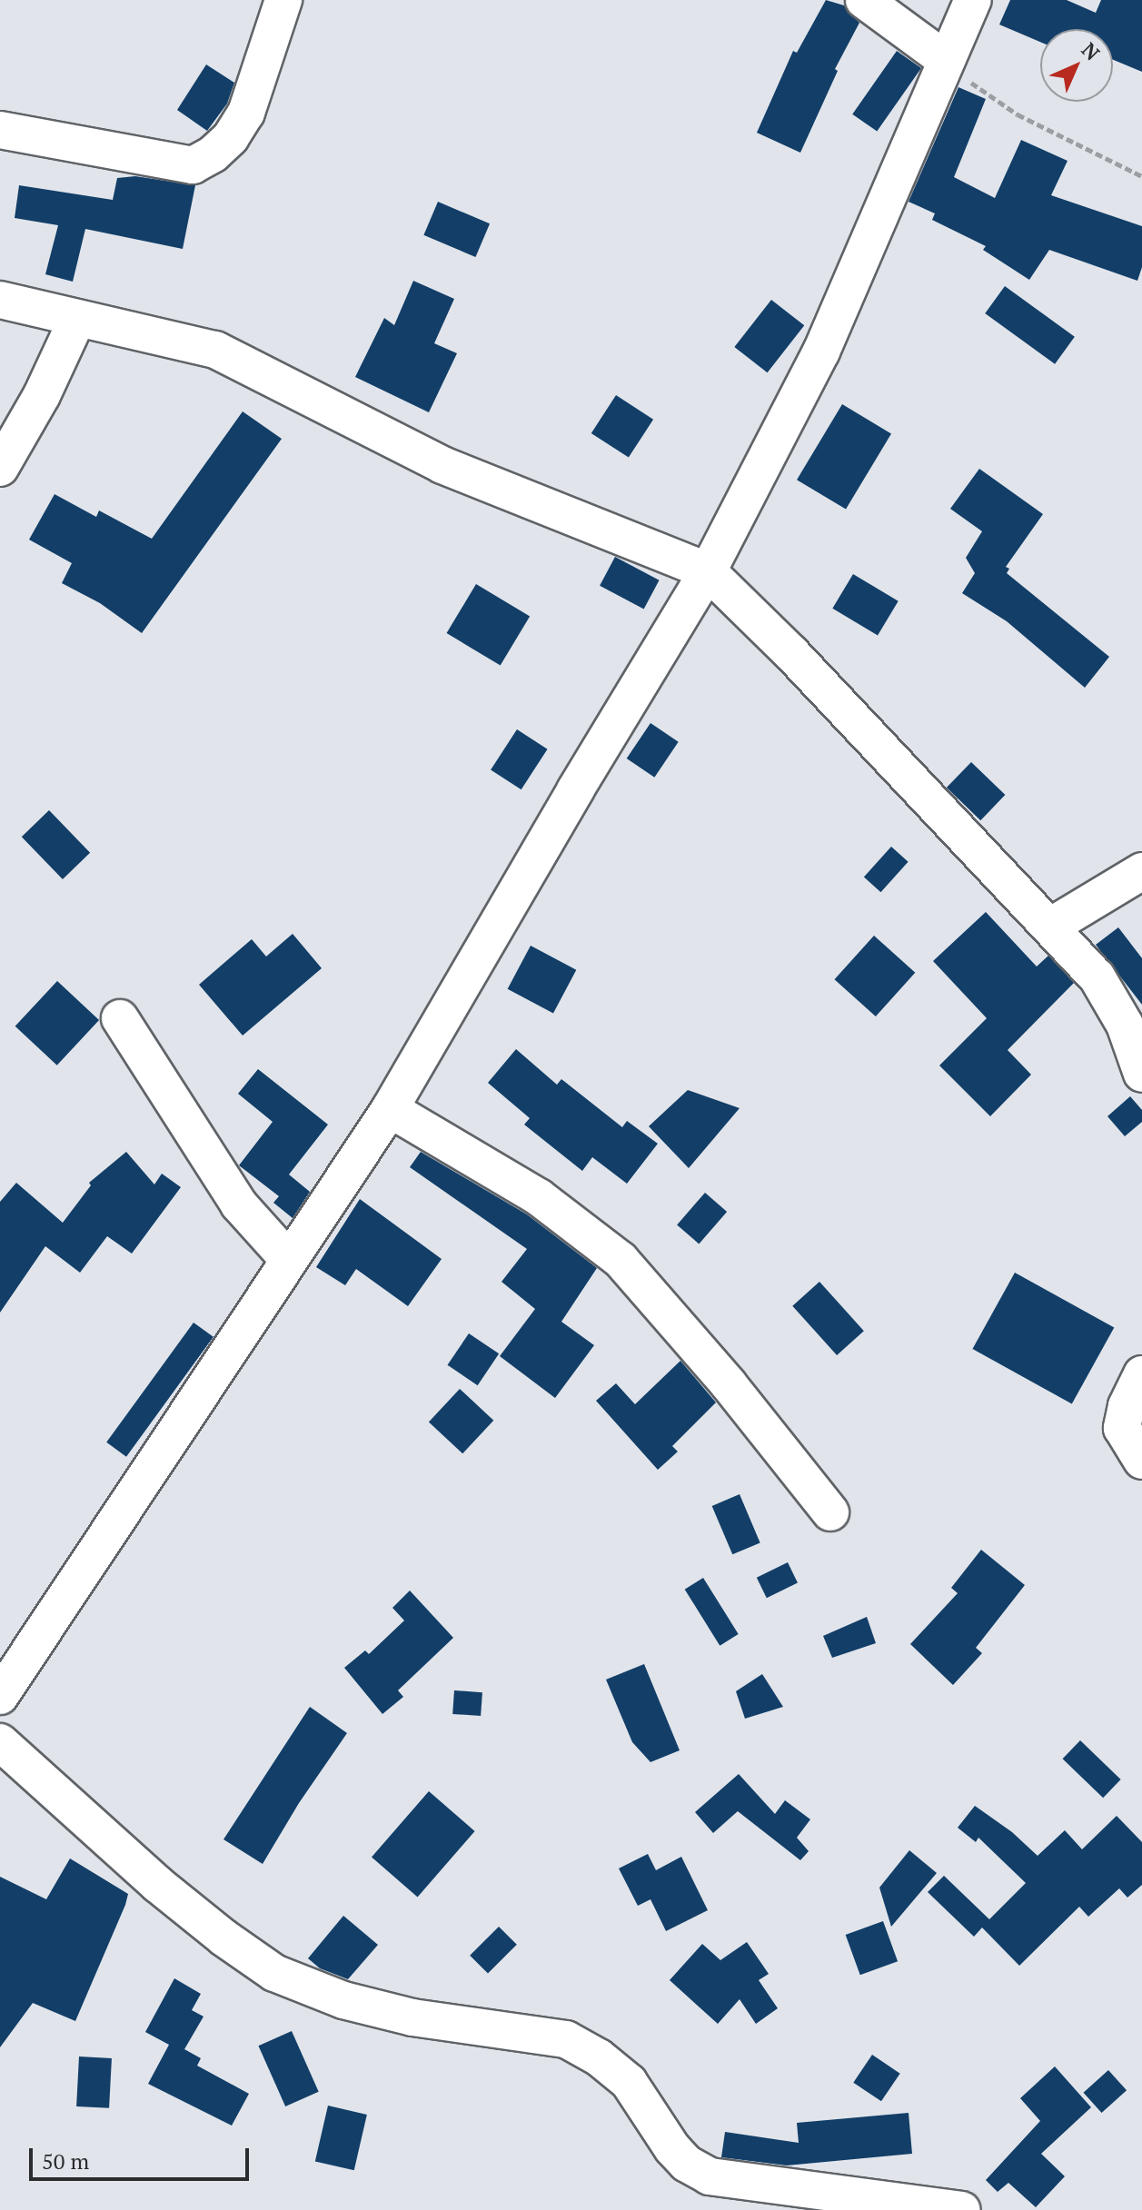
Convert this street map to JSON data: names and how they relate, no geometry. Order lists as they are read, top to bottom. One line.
{"scale_bar":"50 m","north":"top right"}
